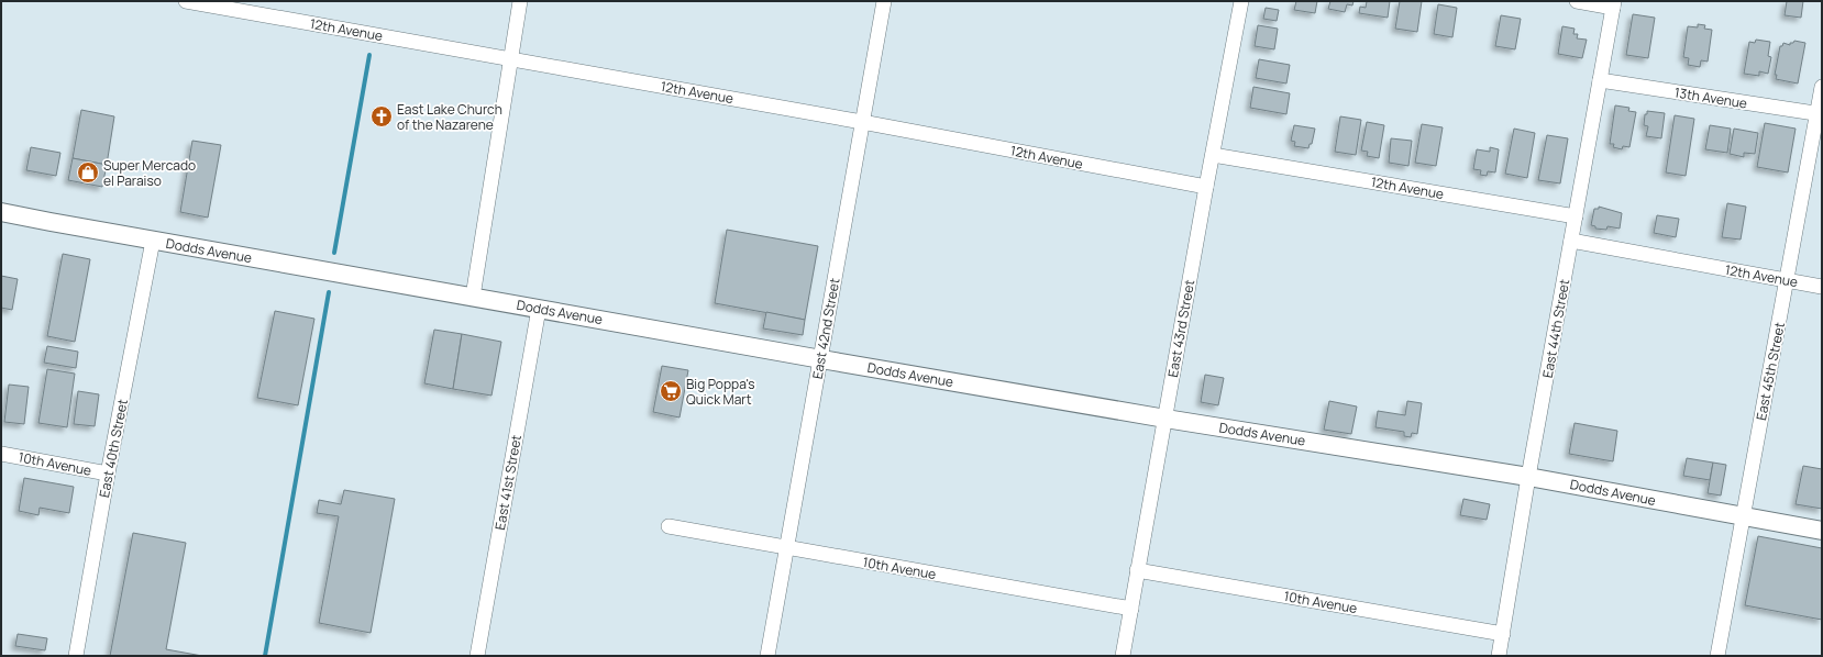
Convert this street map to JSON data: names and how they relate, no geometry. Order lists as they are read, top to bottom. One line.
{"streets":{"street":["12th Avenue","13th Avenue","Dodds Avenue","East 42nd Street","East 43rd Street","East 44th Street","East 45th Street","East 40th Street","10th Avenue","East 41st Street"]},"crossings":[["12th Avenue","East 42nd Street"],["12th Avenue","East 43rd Street"],["12th Avenue","East 44th Street"],["12th Avenue","East 45th Street"],["13th Avenue","East 44th Street"],["13th Avenue","East 45th Street"],["Dodds Avenue","East 42nd Street"],["Dodds Avenue","East 43rd Street"],["Dodds Avenue","East 44th Street"],["Dodds Avenue","East 45th Street"],["Dodds Avenue","East 40th Street"],["Dodds Avenue","East 41st Street"],["East 42nd Street","10th Avenue"],["East 43rd Street","10th Avenue"],["East 44th Street","10th Avenue"],["East 40th Street","10th Avenue"]],"places":{"church":["East Lake Church of the Nazarene"],"shop":["Super Mercado el Paraiso"],"supermarket":["Big Poppa's Quick Mart"]}}
